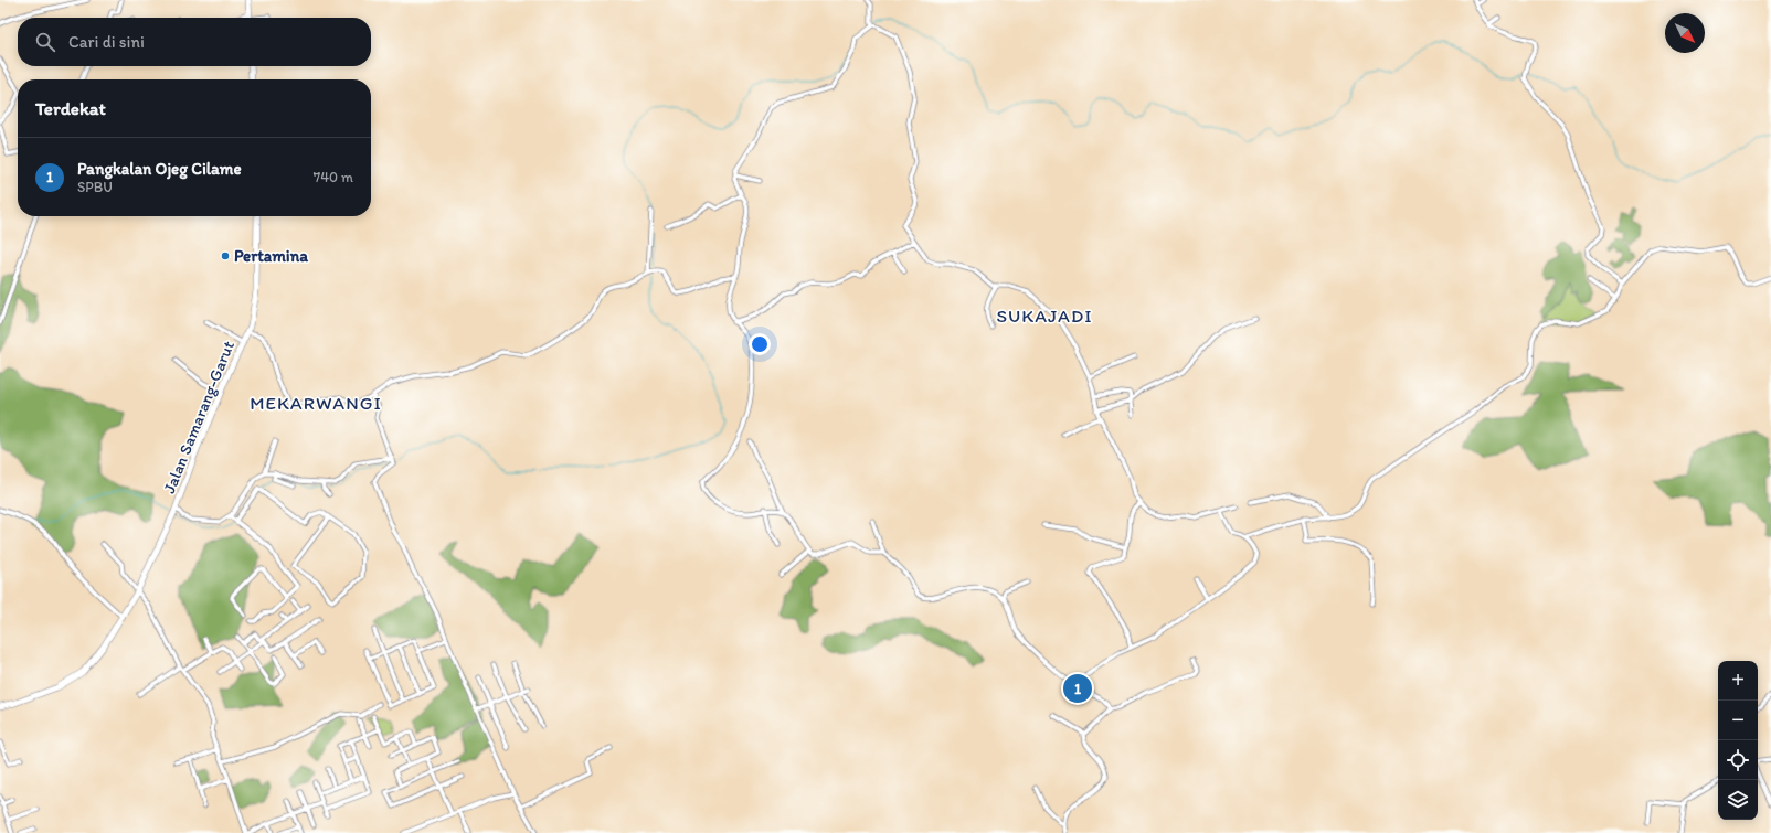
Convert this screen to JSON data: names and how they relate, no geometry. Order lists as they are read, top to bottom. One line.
{"streets":{"main road":["Jalan Samarang-Garut"]},"districts":["SUKAJADI","MEKARWANGI"],"places":["Pertamina"],"north":"bottom right","page":{"search":"Cari di sini","heading":"Terdekat","list":[{"mark":"1","name":"Pangkalan Ojeg Cilame","note":"SPBU","value":"740 m"}],"map_buttons":["+","−"],"pins":"1"}}
